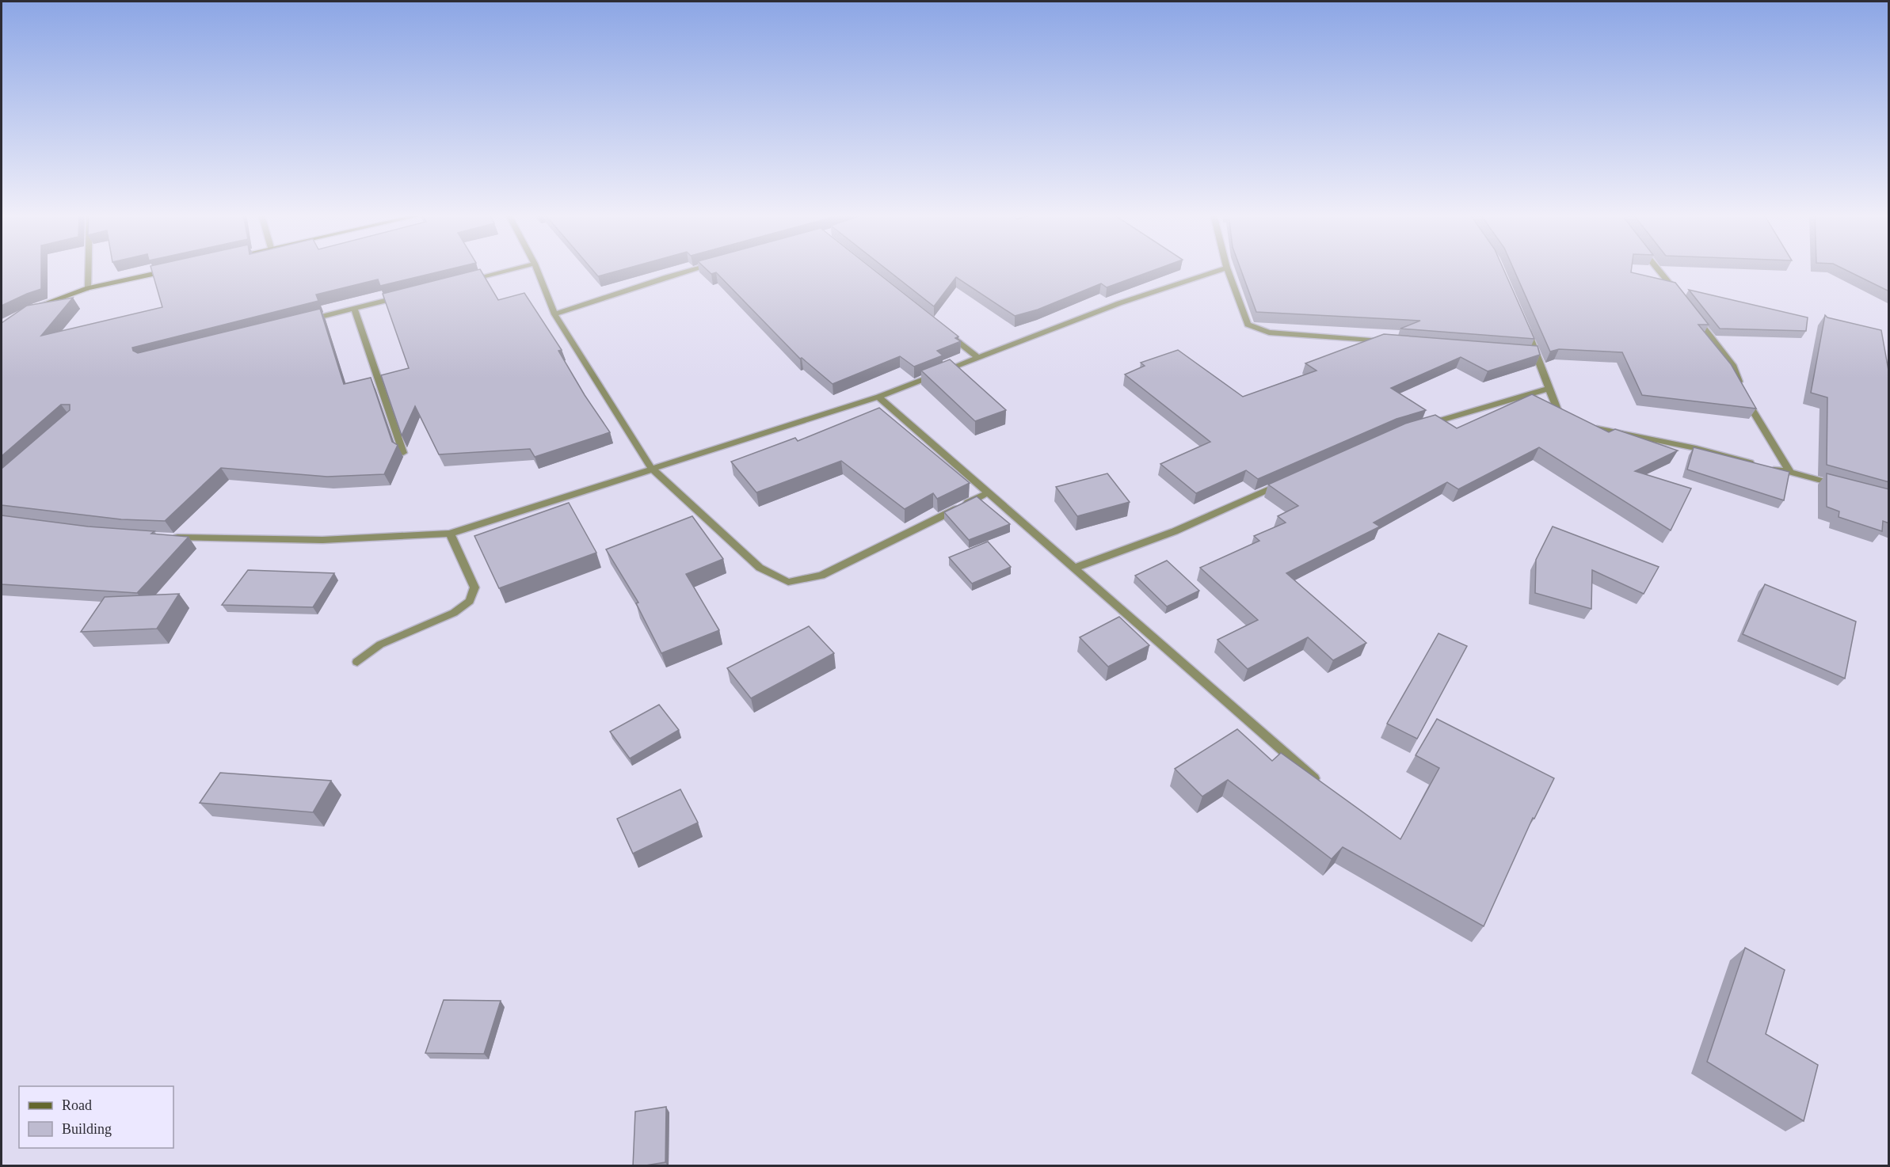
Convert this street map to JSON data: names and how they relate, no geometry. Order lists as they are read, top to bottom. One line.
{"legend":["Road","Building"]}
